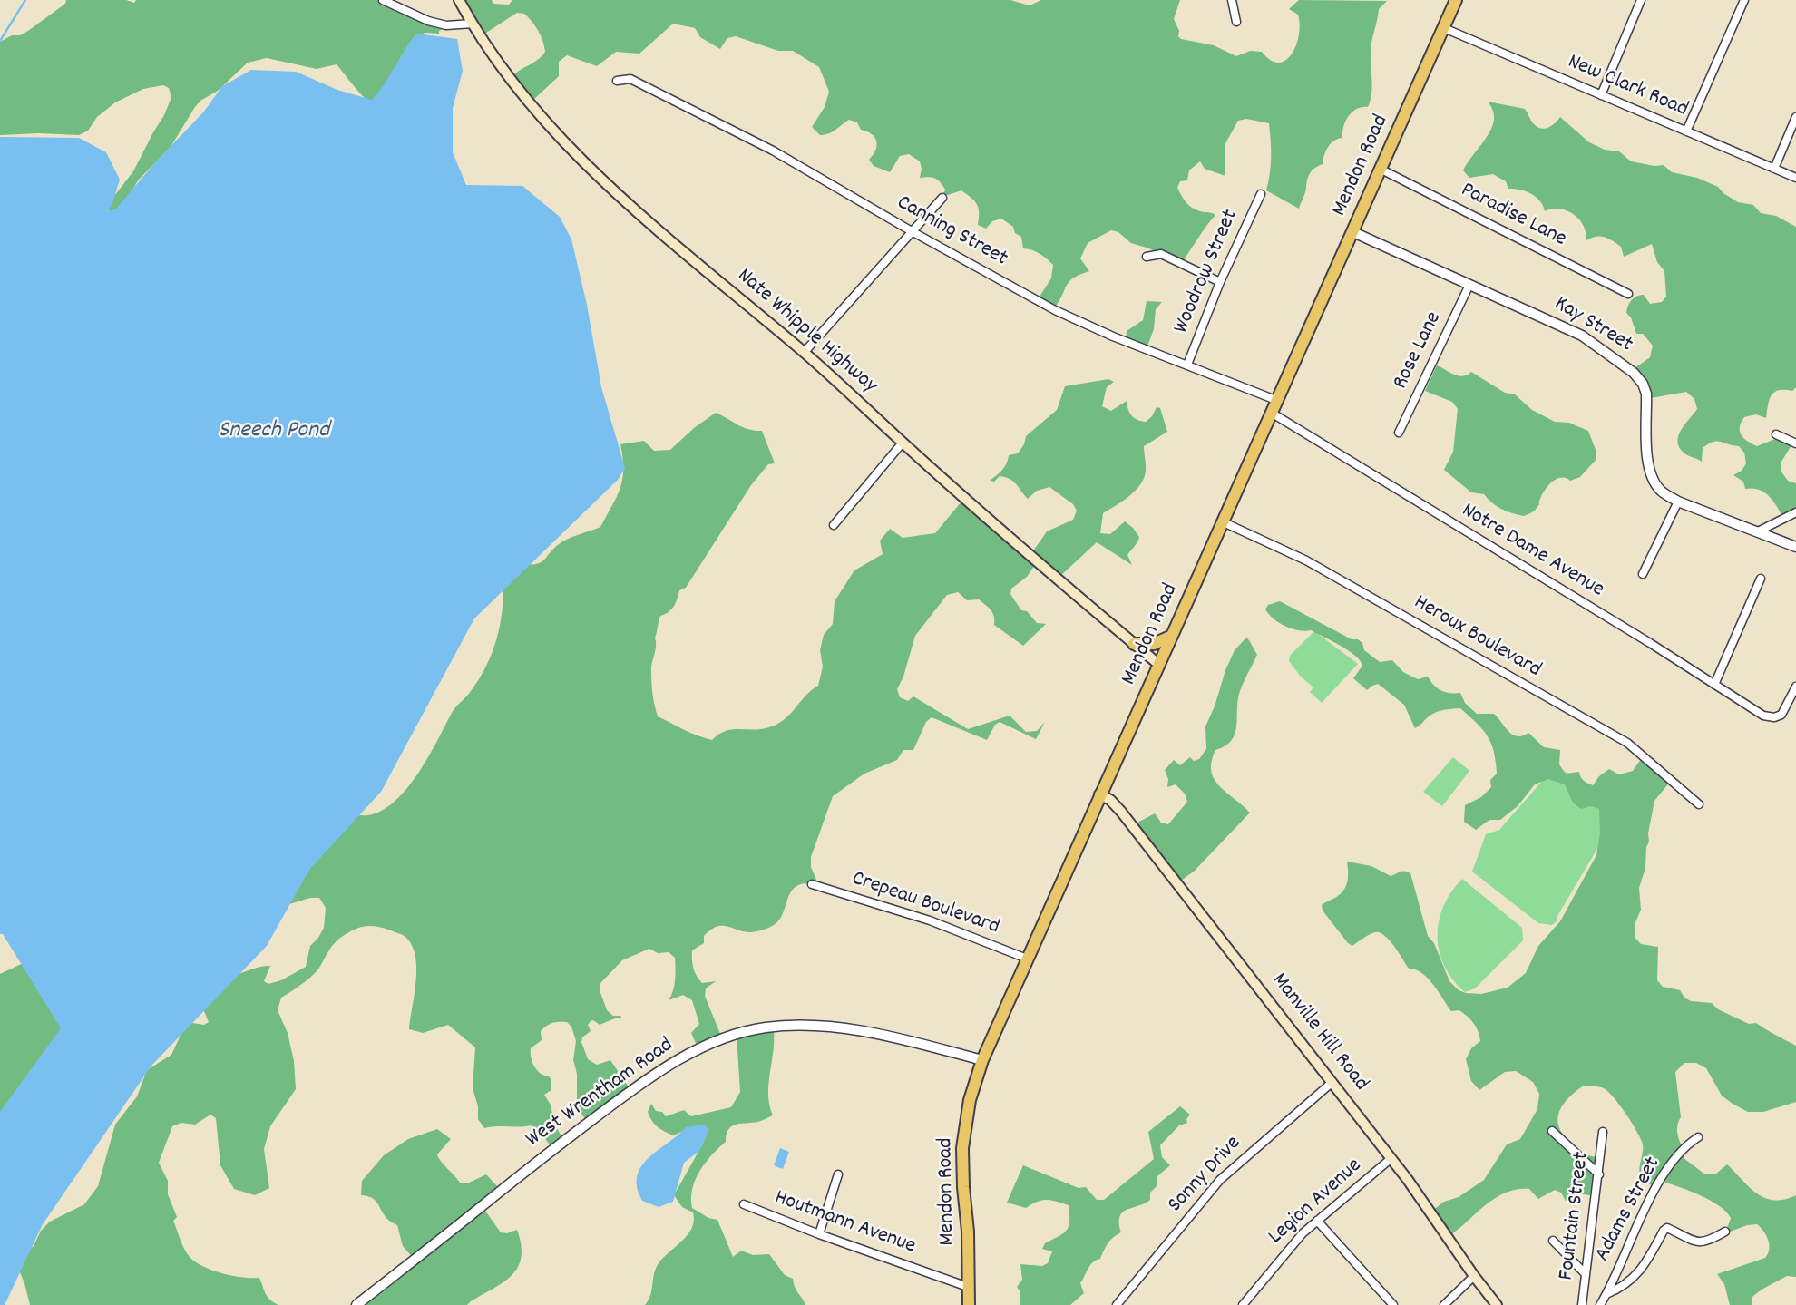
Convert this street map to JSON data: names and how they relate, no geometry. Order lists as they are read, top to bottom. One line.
{"streets":{"main road":["Mendon Road","Nate Whipple Highway","Manville Hill Road"],"street":["New Clark Road","Paradise Lane","Canning Street","Woodrow Street","Kay Street","Rose Lane","Notre Dame Avenue","Heroux Boulevard","Crepeau Boulevard","West Wrentham Road","Sonny Drive","Legion Avenue","Adams Street","Fountain Street","Houtmann Avenue"]},"crossings":[["New Clark Road","Mendon Road"],["Mendon Road","Paradise Lane"],["Mendon Road","Canning Street"],["Mendon Road","Kay Street"],["Mendon Road","Nate Whipple Highway"],["Mendon Road","Notre Dame Avenue"],["Mendon Road","Heroux Boulevard"],["Mendon Road","Crepeau Boulevard"],["Mendon Road","Manville Hill Road"],["Mendon Road","West Wrentham Road"],["Mendon Road","Houtmann Avenue"],["Canning Street","Woodrow Street"],["Kay Street","Rose Lane"],["Manville Hill Road","Sonny Drive"],["Manville Hill Road","Legion Avenue"]],"water":["Sneech Pond"]}
